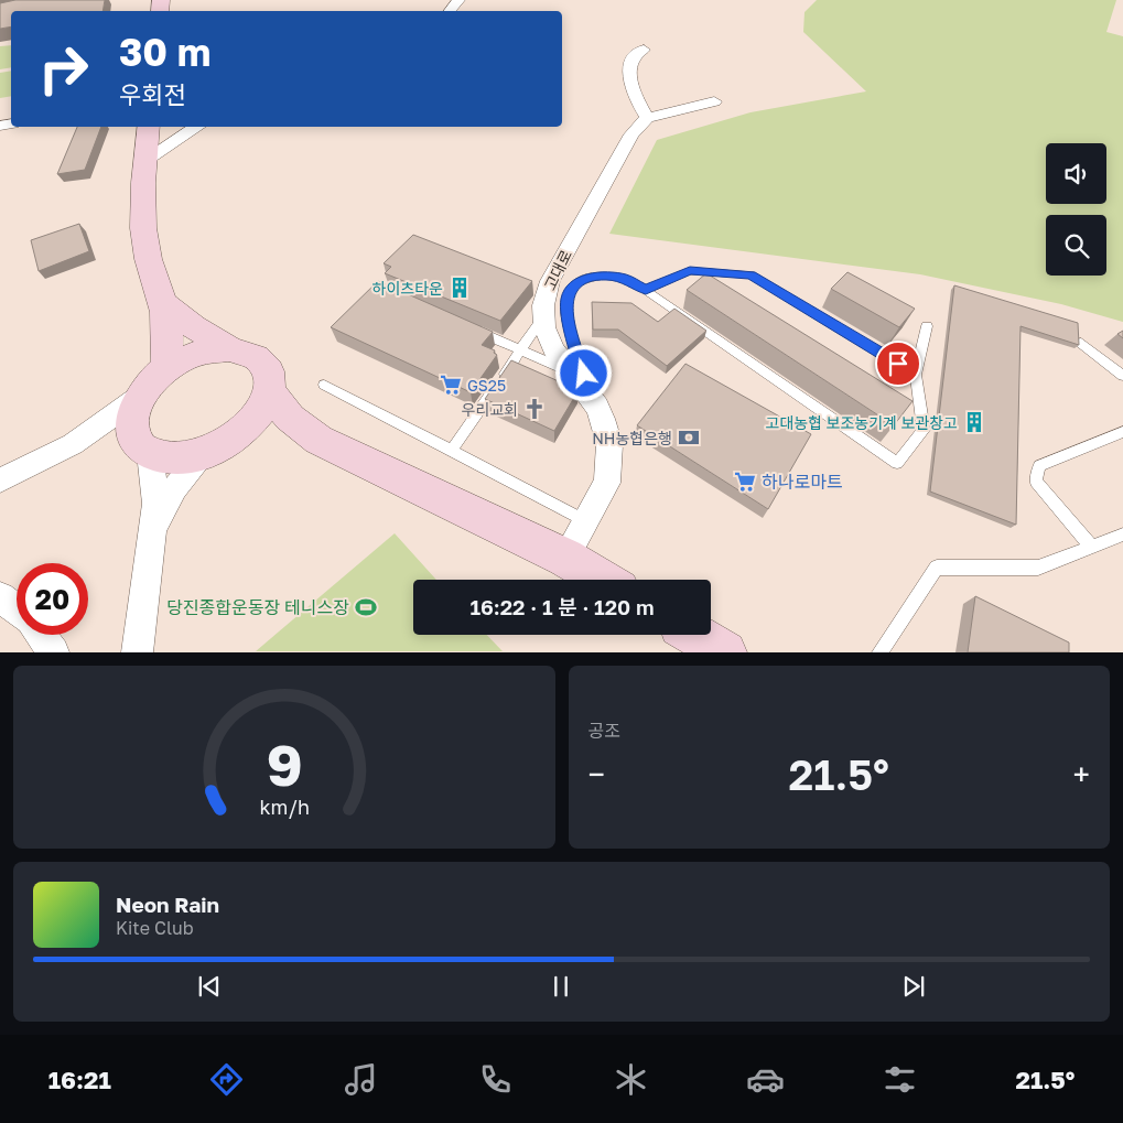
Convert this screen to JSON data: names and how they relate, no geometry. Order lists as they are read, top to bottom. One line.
{"streets":{"street":["고대로"]},"places":{"building":["하이츠타운","고대농협 보조농기계 보관창고"],"supermarket":["GS25","하나로마트"],"church":["우리교회"],"bank":["NH농협은행"],"sports":["당진종합운동장 테니스장"]},"page":{"turn":["30 m","우회전"],"limit":"20","trip":"16:22 · 1 분 · 120 m","tile":"공조","heat":["−","21.5°","+"],"song":["Neon Rain","Kite Club"],"tabs":["16:21","21.5°"],"gauge":["9","km/h"]}}
